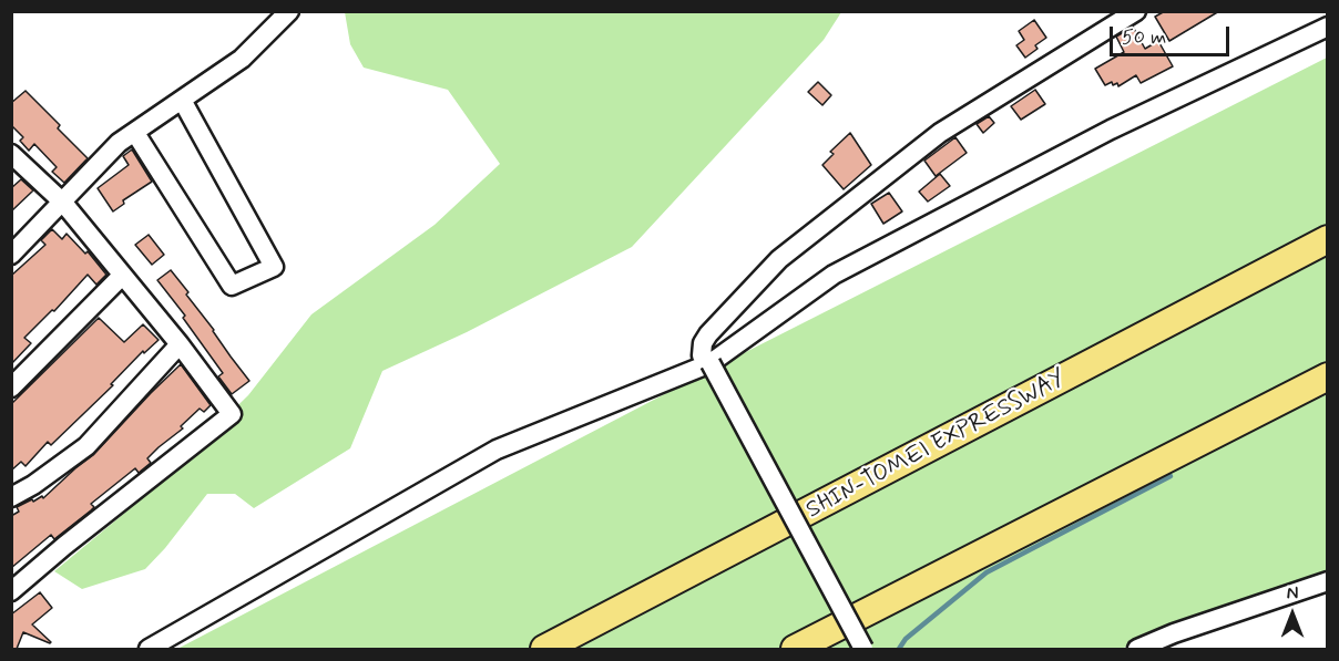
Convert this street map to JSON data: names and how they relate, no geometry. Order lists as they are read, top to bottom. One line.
{"streets":{"highway":["SHIN-TOMEI EXPRESSWAY"]},"scale_bar":"50 m","north":"top"}
